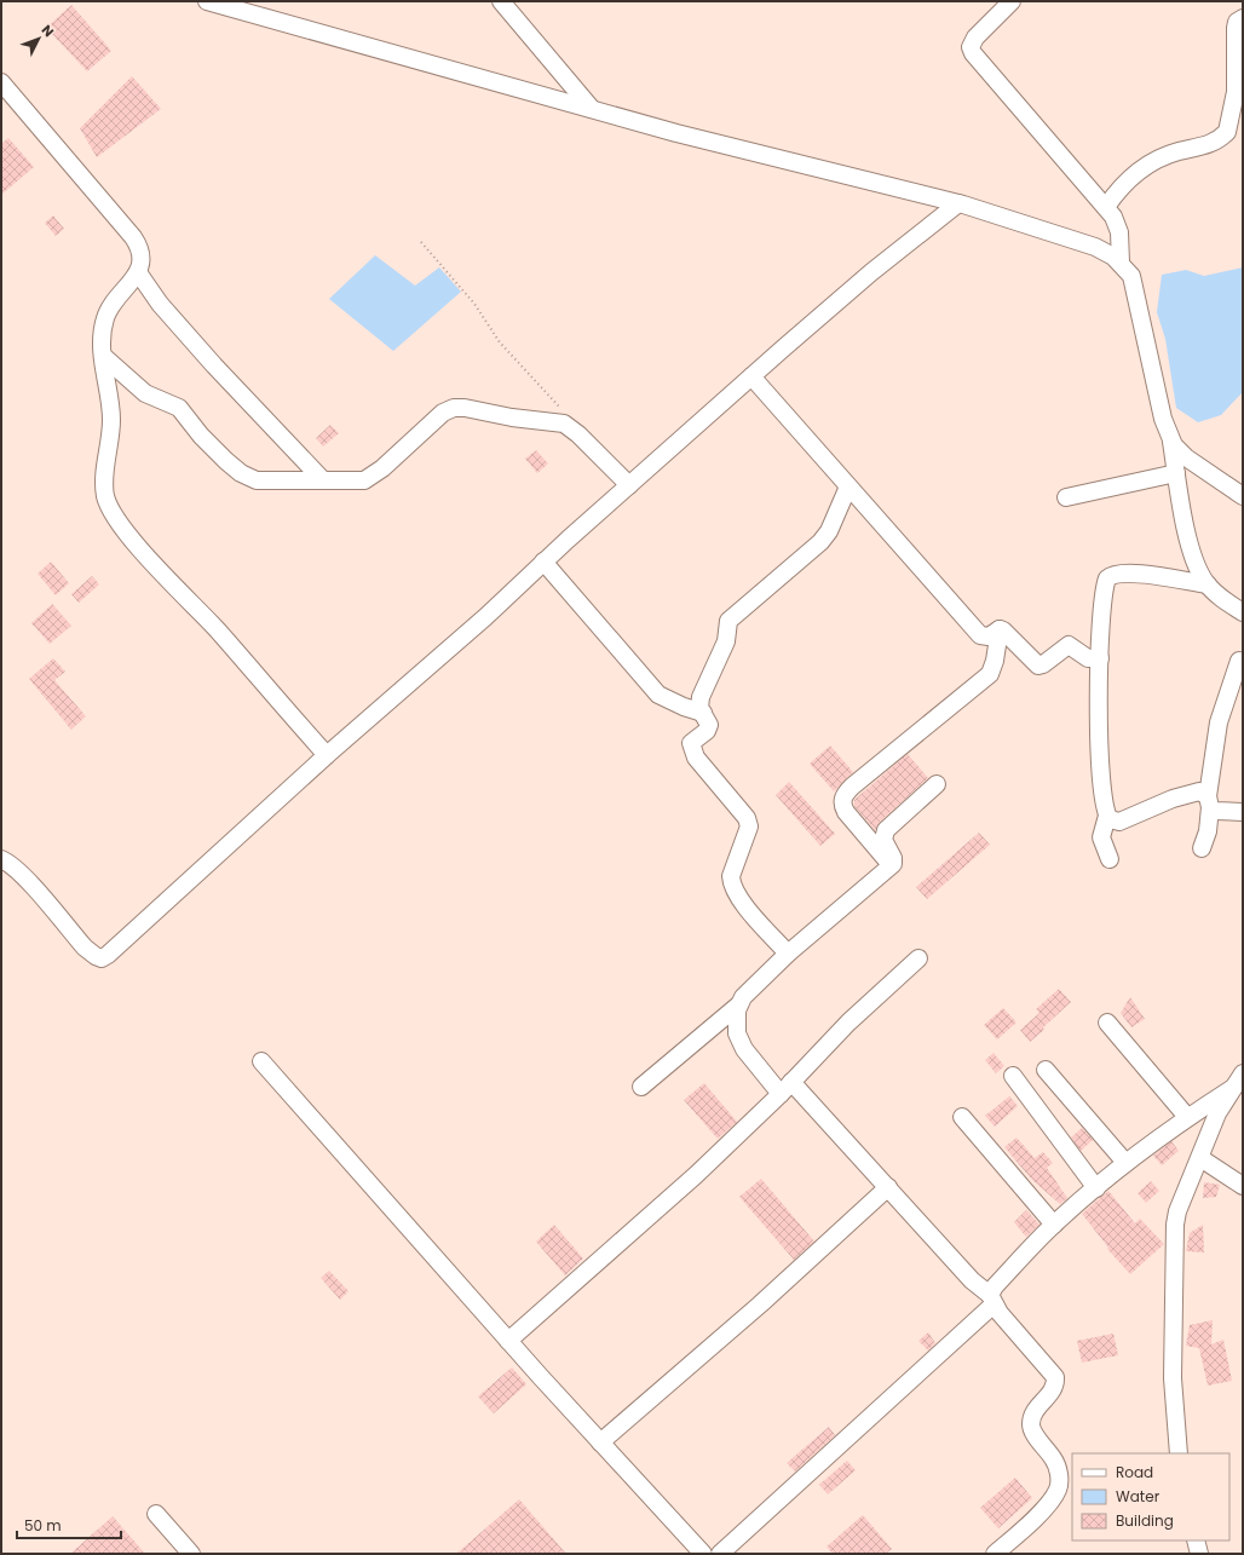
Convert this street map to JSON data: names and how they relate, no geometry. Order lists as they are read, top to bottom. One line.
{"legend":["Road","Water","Building"],"scale_bar":"50 m","north":"top right"}
